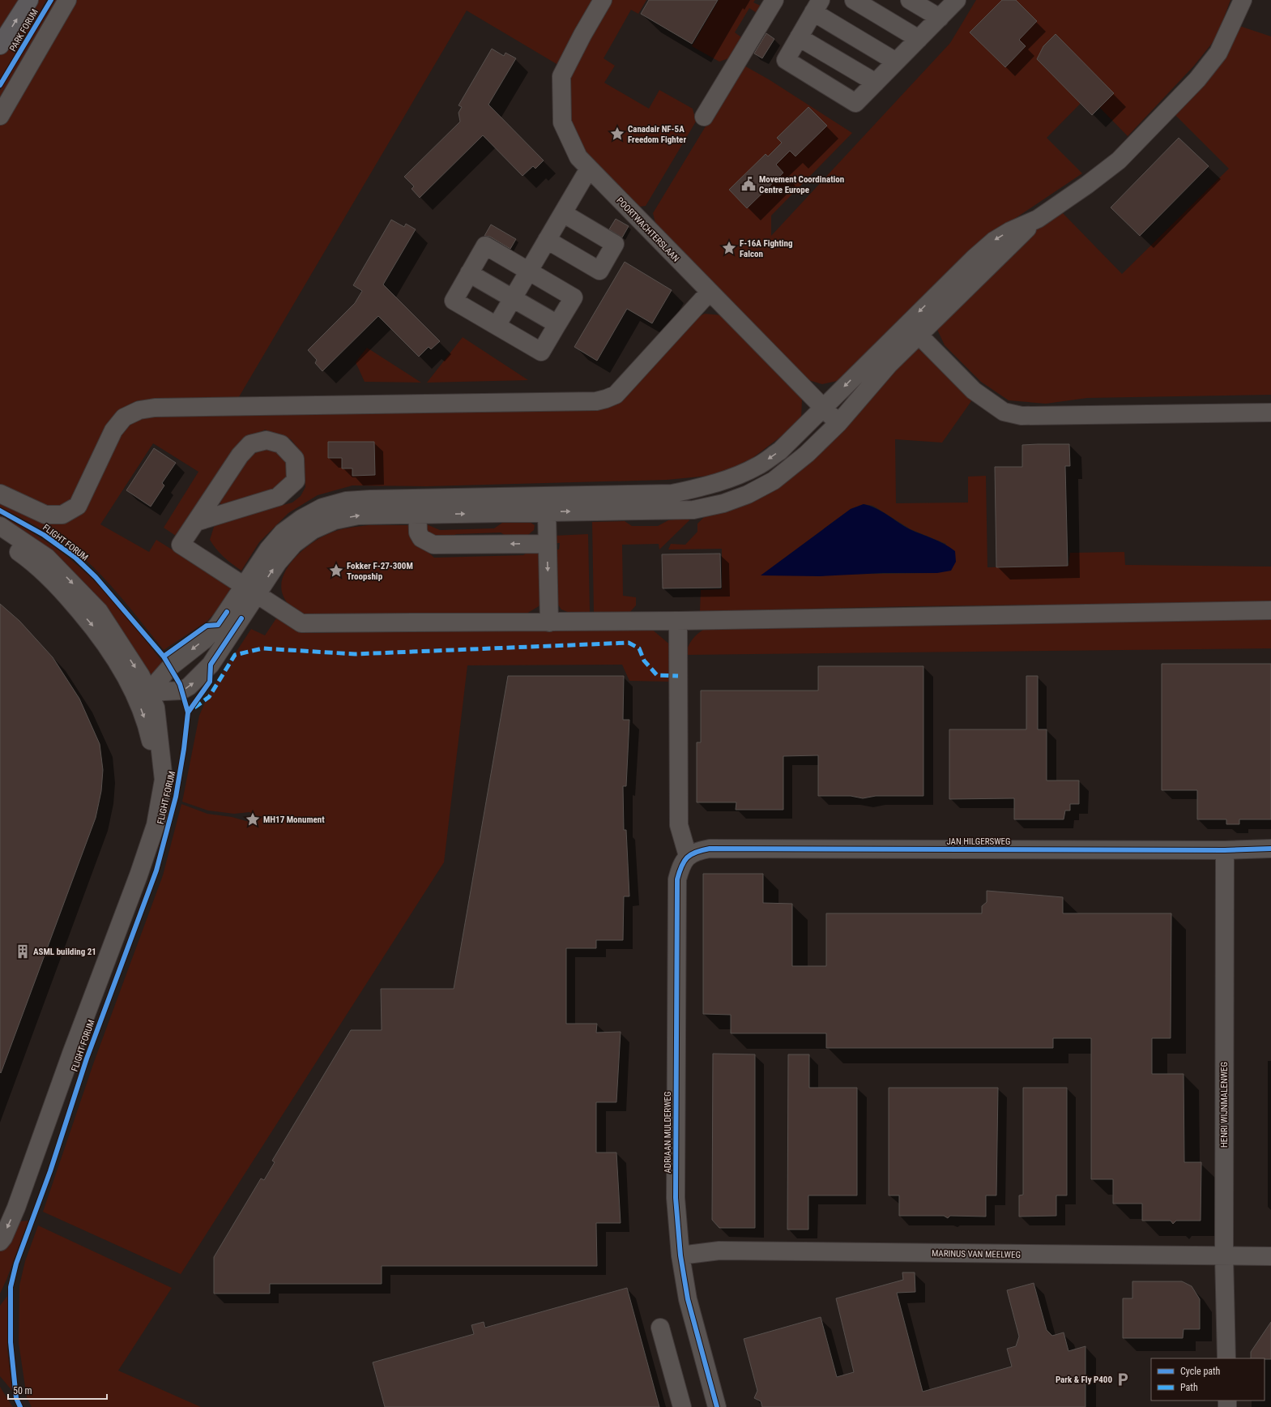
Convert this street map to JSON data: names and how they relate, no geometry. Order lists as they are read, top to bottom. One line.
{"streets":{"main road":["PARK FORUM"],"street":["POORTWACHTERSLAAN","FLIGHT FORUM","JAN HILGERSWEG","HENRI WIJNMALENWEG","ADRIAAN MULDERWEG","MARINUS VAN MEELWEG"]},"crossings":[["JAN HILGERSWEG","HENRI WIJNMALENWEG"],["JAN HILGERSWEG","ADRIAAN MULDERWEG"],["HENRI WIJNMALENWEG","MARINUS VAN MEELWEG"],["ADRIAAN MULDERWEG","MARINUS VAN MEELWEG"]],"one_way":["PARK FORUM"],"places":{"place":["Canadair NF-5A Freedom Fighter","F-16A Fighting Falcon","Fokker F-27-300M Troopship","MH17 Monument"],"public building":["Movement Coordination Centre Europe"],"building":["ASML building 21"],"parking":["Park & Fly P400"]},"legend":["Cycle path","Path"],"scale_bar":"50 m"}
